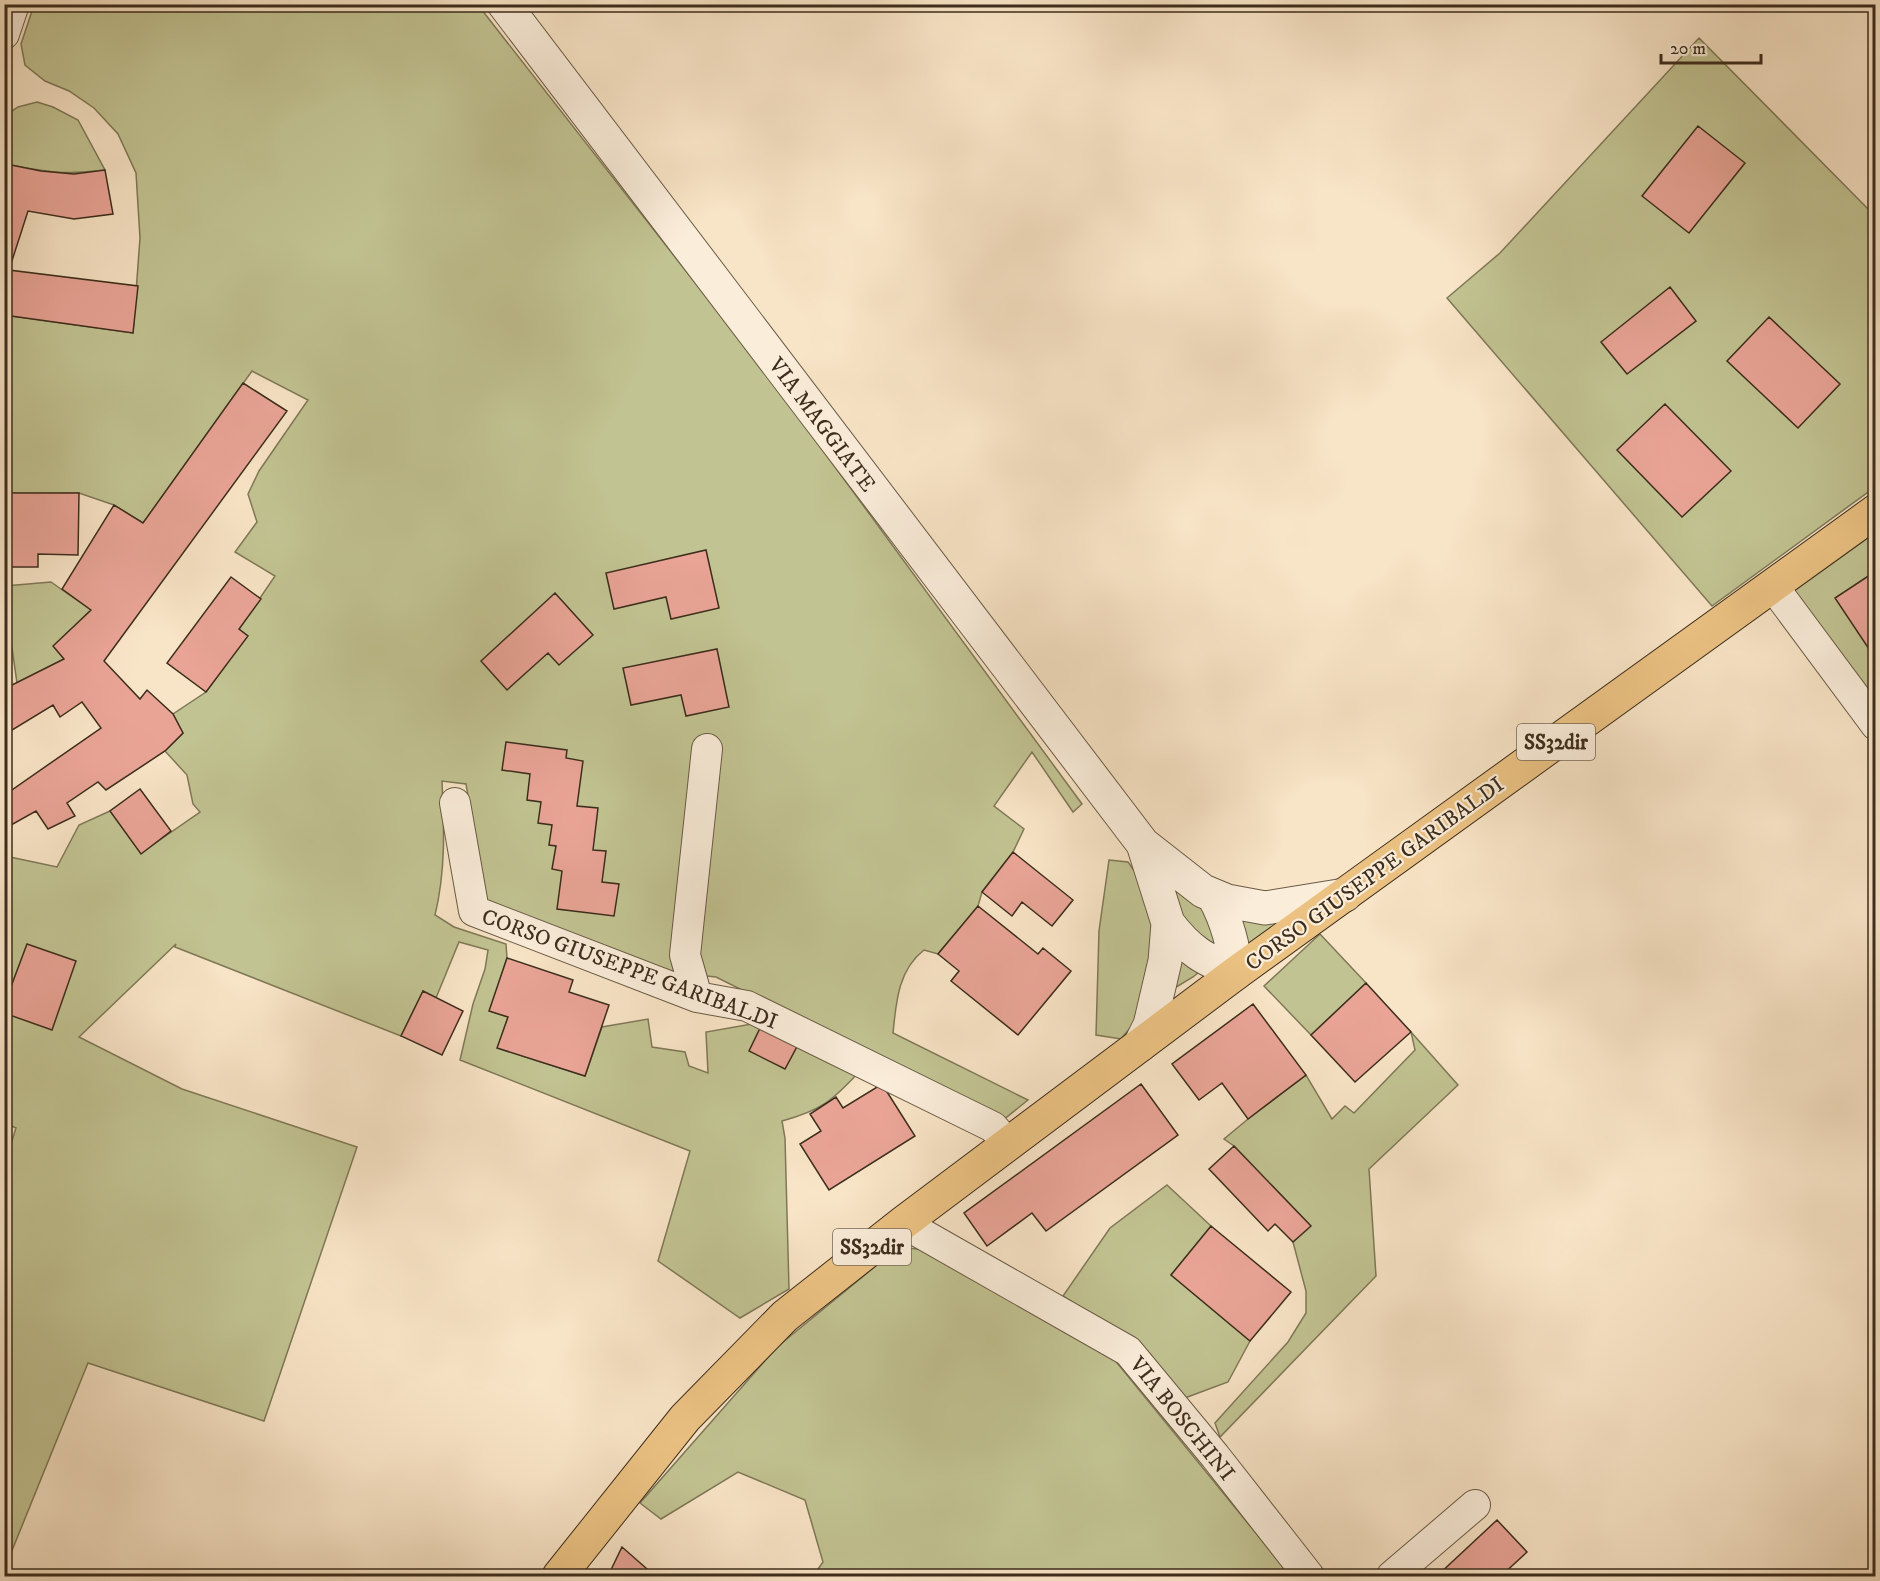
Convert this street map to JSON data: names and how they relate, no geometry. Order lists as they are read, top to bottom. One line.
{"streets":{"main road":["SS32dir","CORSO GIUSEPPE GARIBALDI"],"street":["VIA MAGGIATE","VIA BOSCHINI"]},"crossings":[["VIA MAGGIATE","CORSO GIUSEPPE GARIBALDI"],["CORSO GIUSEPPE GARIBALDI","VIA BOSCHINI"]],"scale_bar":"20 m"}
